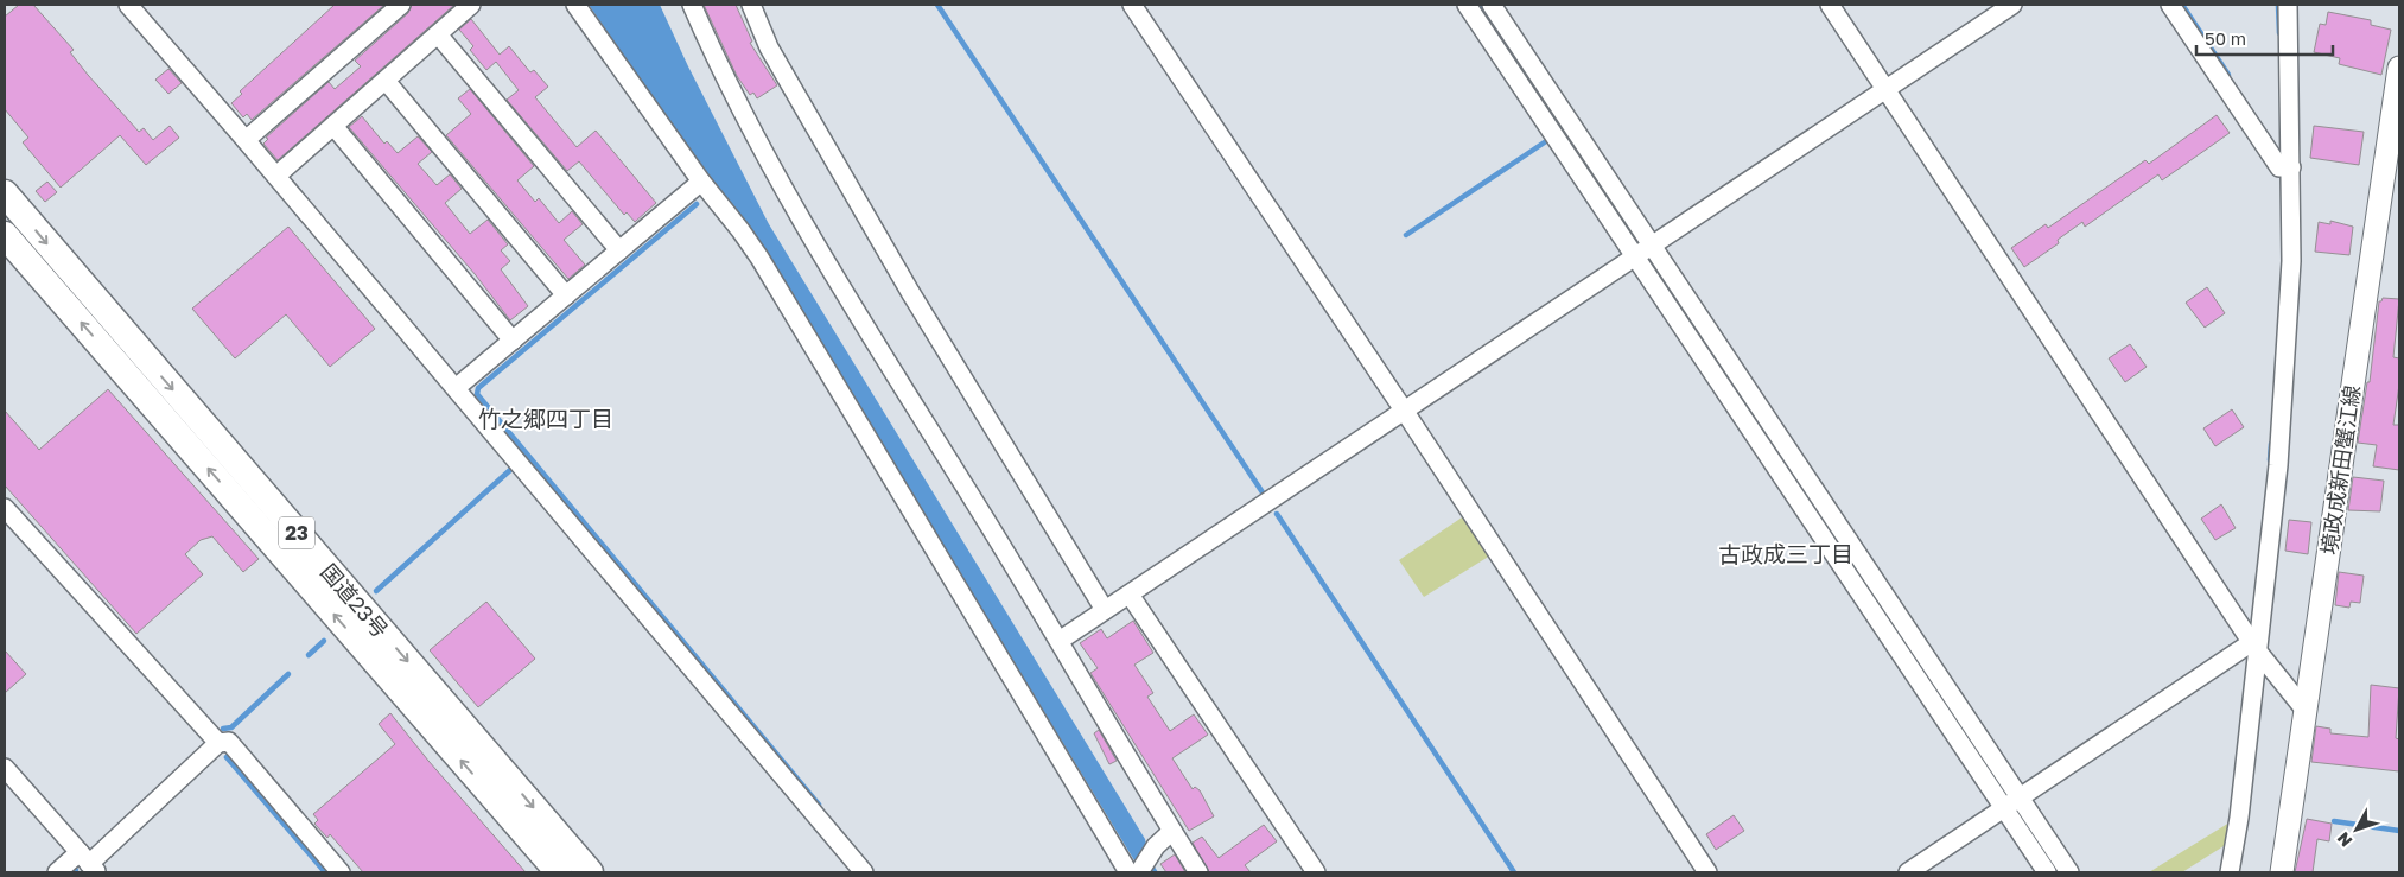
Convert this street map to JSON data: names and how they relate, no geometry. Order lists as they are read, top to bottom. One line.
{"streets":{"highway":["23","国道23号"],"main road":["境政成新田蟹江線"]},"districts":["竹之郷四丁目","古政成三丁目"],"scale_bar":"50 m","north":"bottom left"}
